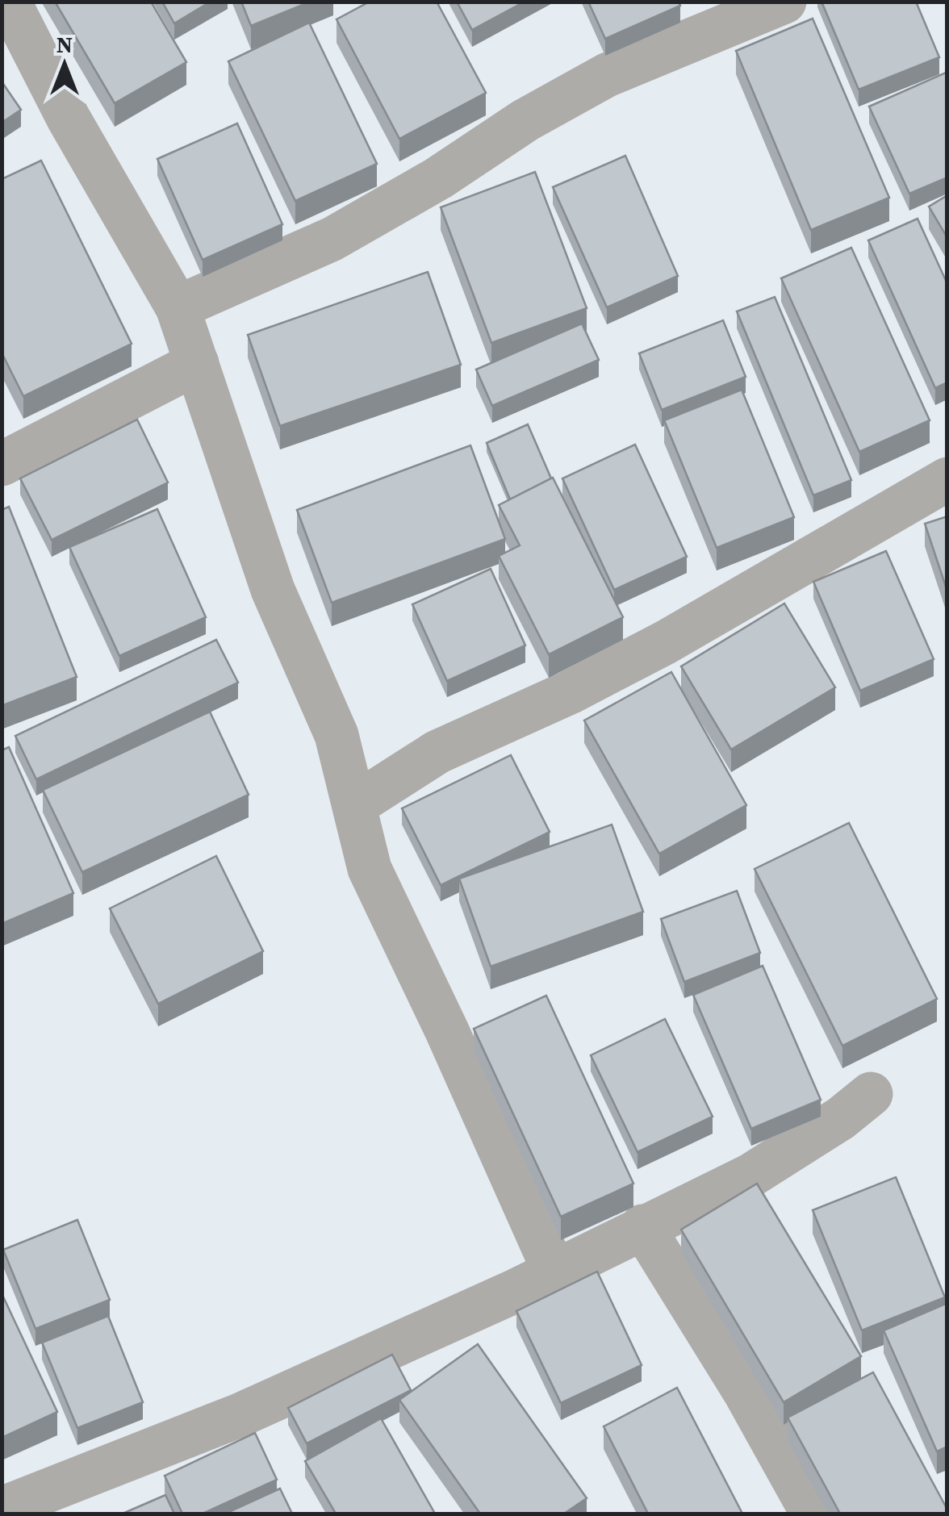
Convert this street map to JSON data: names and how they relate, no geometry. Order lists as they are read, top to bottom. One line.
{"north":"top"}
